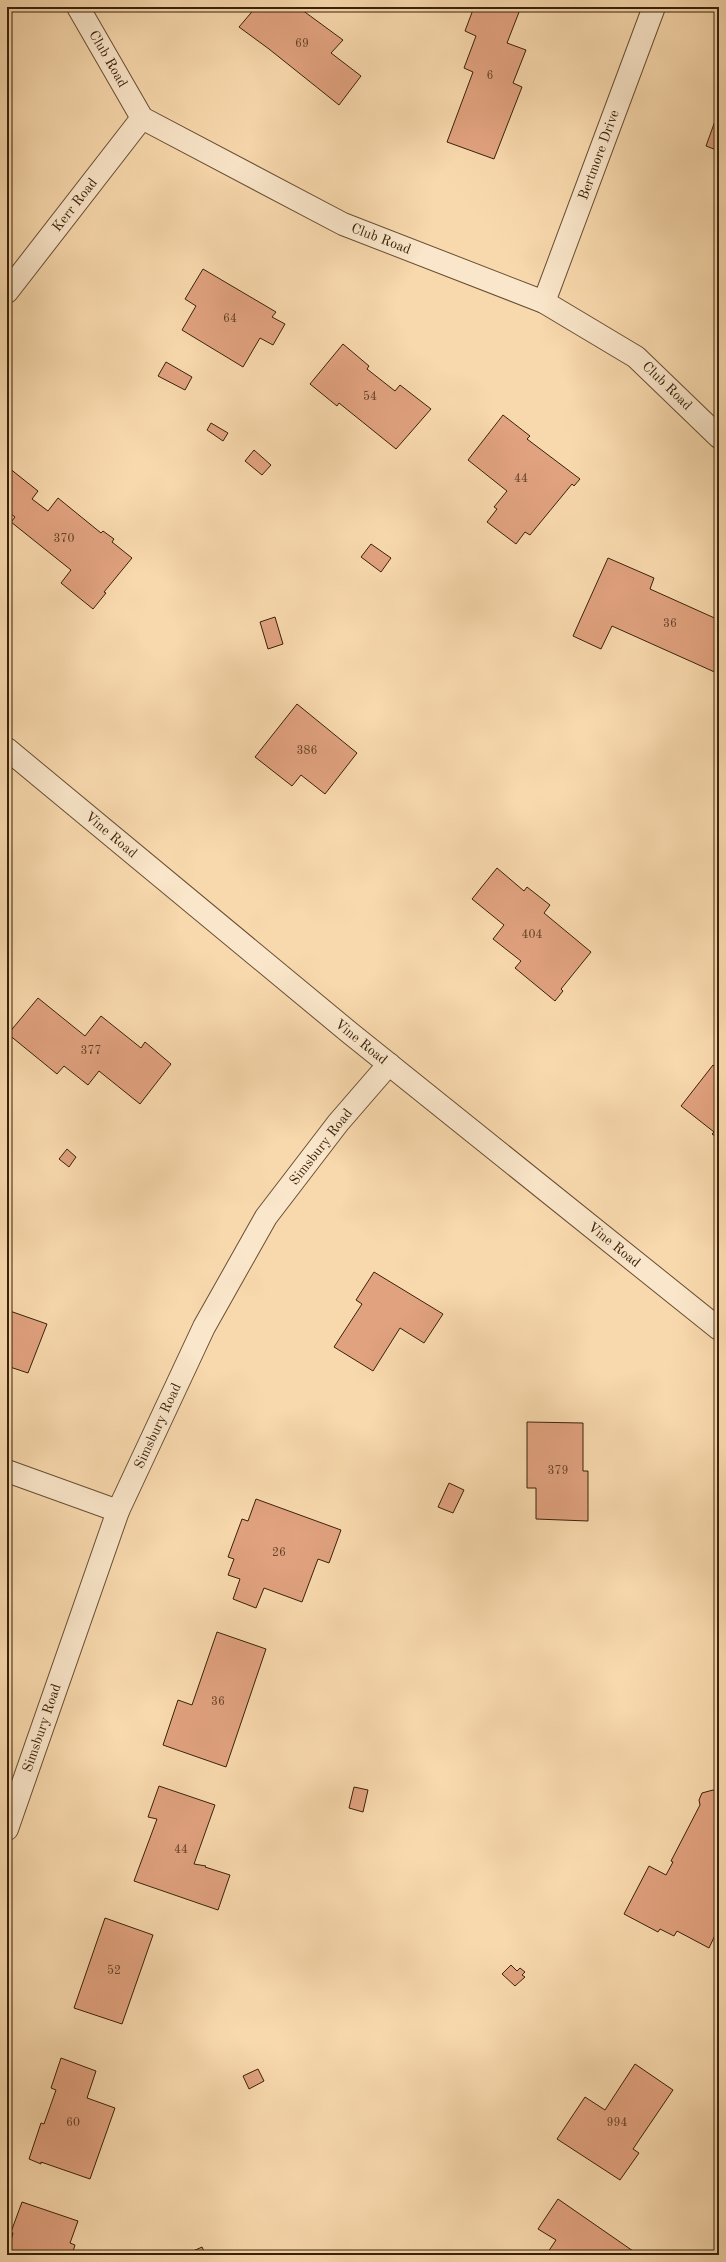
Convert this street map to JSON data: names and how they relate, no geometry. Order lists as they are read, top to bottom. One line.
{"streets":{"street":["Club Road","Bertmore Drive","Kerr Road","Vine Road","Simsbury Road"]},"crossings":[["Club Road","Bertmore Drive"],["Club Road","Kerr Road"],["Vine Road","Simsbury Road"]],"house_numbers":["69","6","64","54","44","370","36","386","404","377","379","26","36","44","52","60","994"]}
